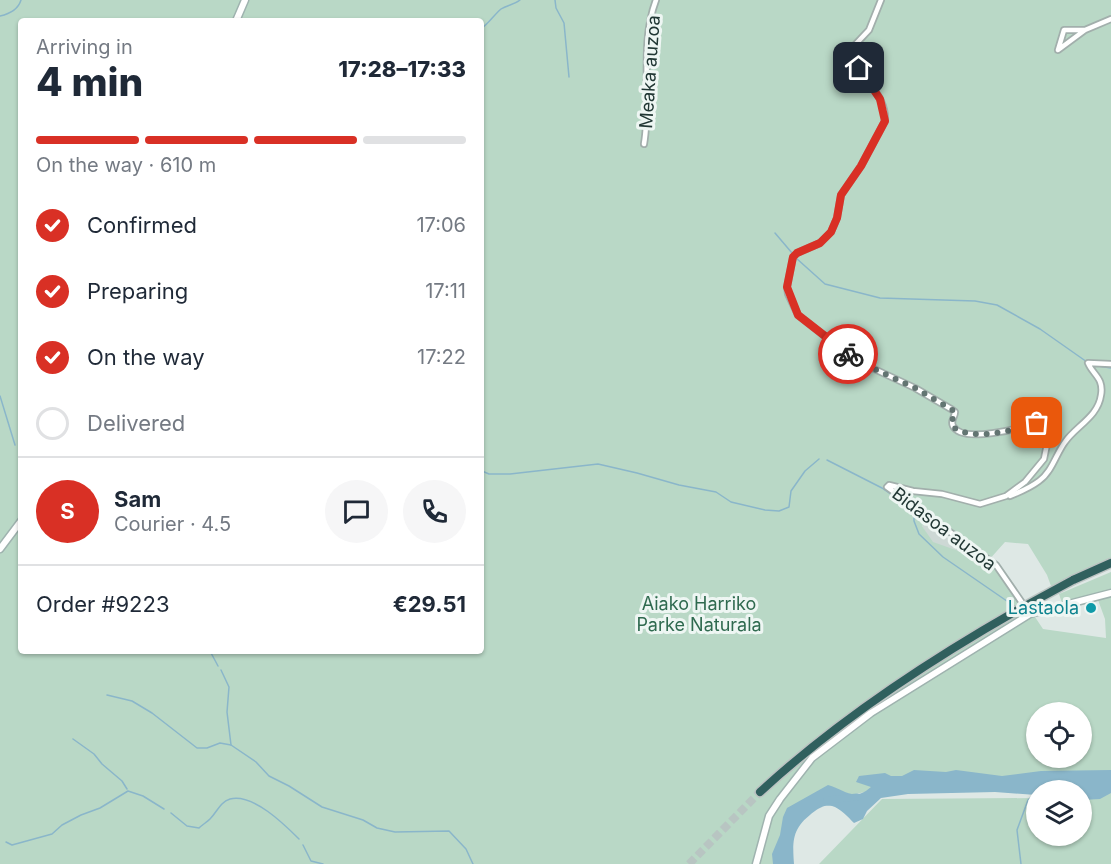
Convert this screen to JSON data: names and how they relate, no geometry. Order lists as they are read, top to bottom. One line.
{"streets":{"street":["Meaka auzoa","Bidasoa auzoa"]},"parks":["Aiako Harriko Parke Naturala"],"places":["Lastaola"],"page":{"heading":["4 min","Arriving in","17:28–17:33"],"panel":["Sam","Courier · 4.5","Order #9223","€29.51"],"bar":"On the way · 610 m","list":[["Confirmed","17:06"],["Preparing","17:11"],["On the way","17:22"],"Delivered"],"round":"S"}}
